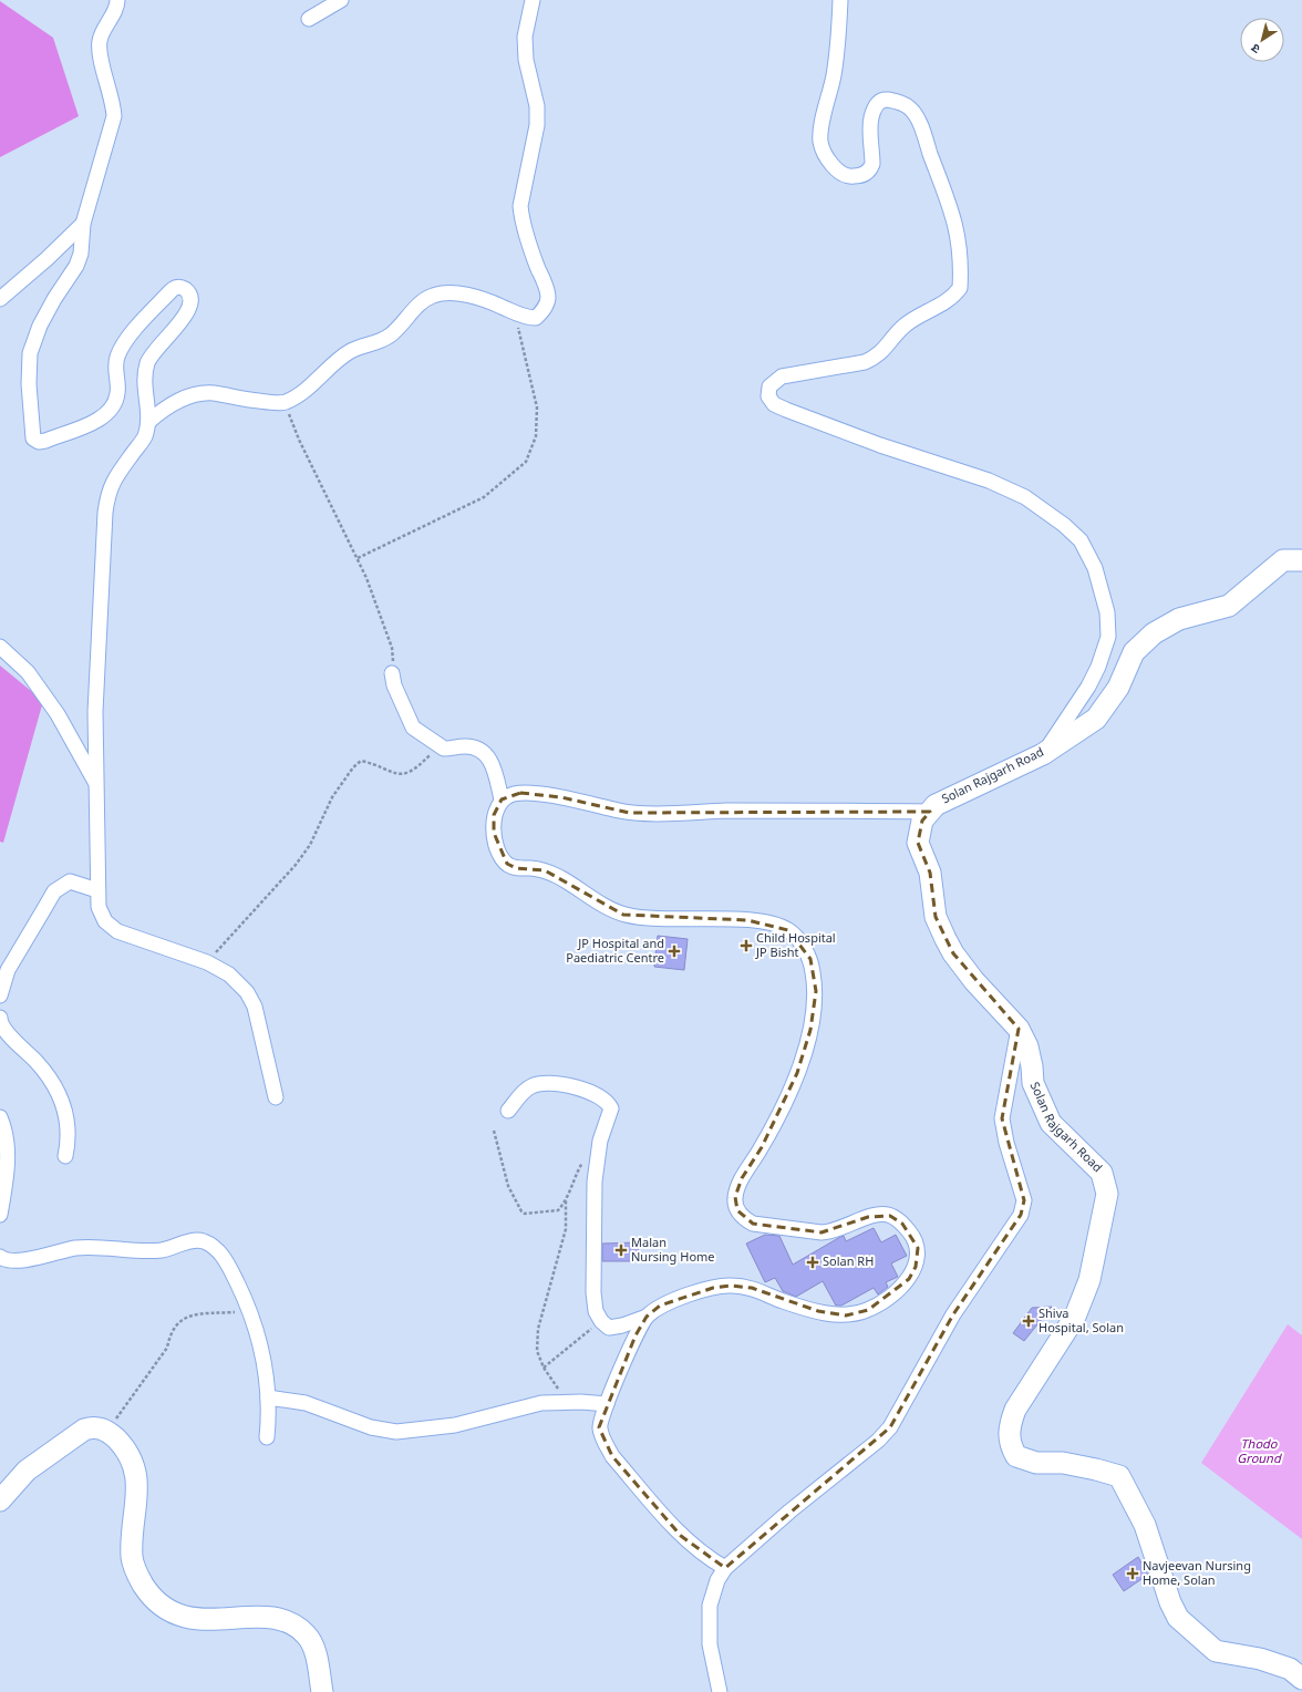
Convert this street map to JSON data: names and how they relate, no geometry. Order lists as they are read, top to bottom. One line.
{"streets":{"main road":["Solan Rajgarh Road"]},"parks":["Thodo Ground"],"places":{"health":["Child Hospital JP Bisht","JP Hospital and Paediatric Centre","Malan Nursing Home","Solan RH","Shiva Hospital, Solan","Navjeevan Nursing Home, Solan"]},"north":"bottom left"}
